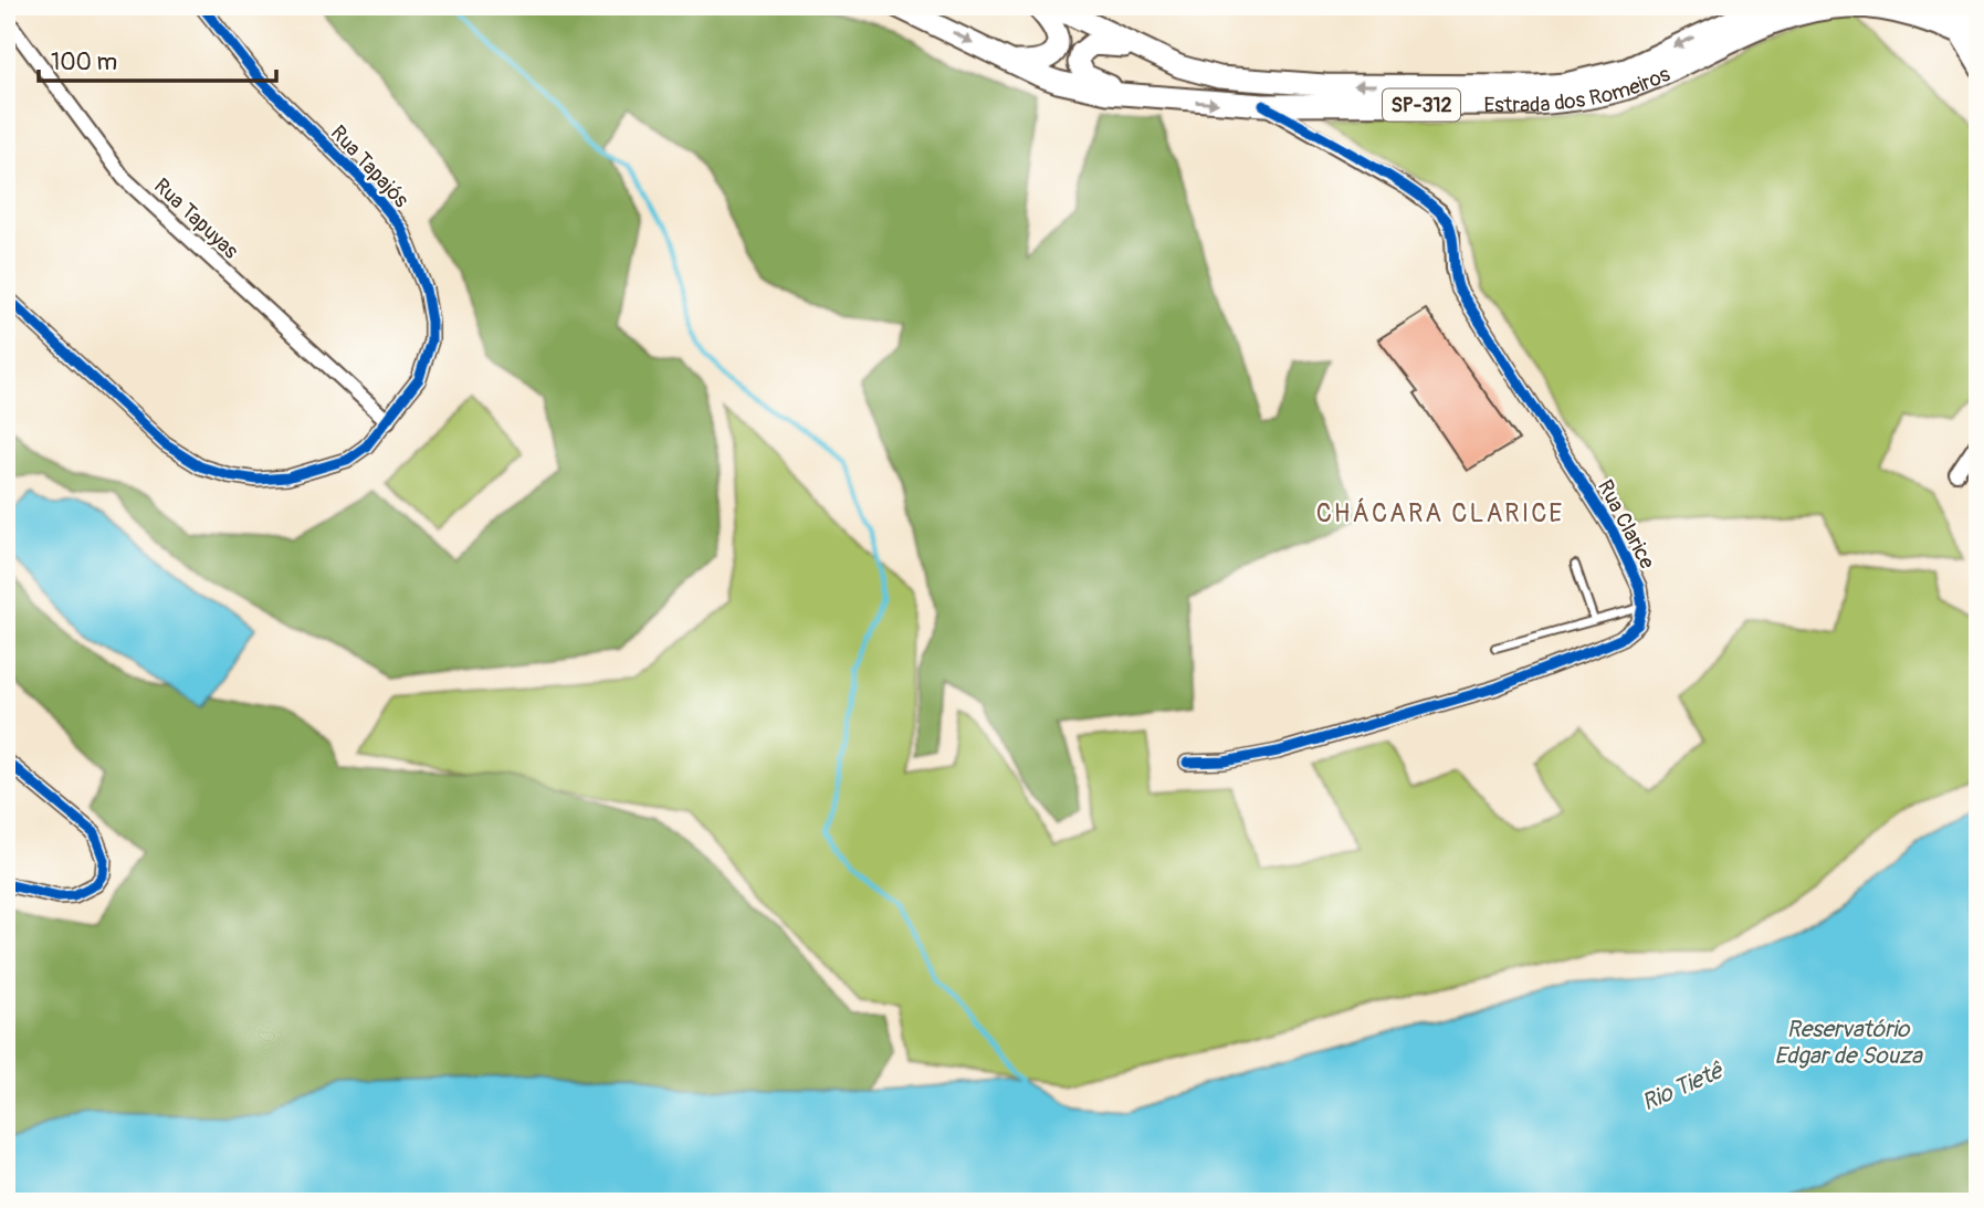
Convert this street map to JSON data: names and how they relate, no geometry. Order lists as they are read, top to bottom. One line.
{"streets":{"main road":["Estrada dos Romeiros","SP-312"],"street":["Rua Tapajós","Rua Tapuyas","Rua Clarice"]},"crossings":[["Estrada dos Romeiros","Rua Clarice"],["Rua Tapajós","Rua Tapuyas"]],"districts":["CHÁCARA CLARICE"],"water":["Reservatório Edgar de Souza","Rio Tietê"],"scale_bar":"100 m"}
